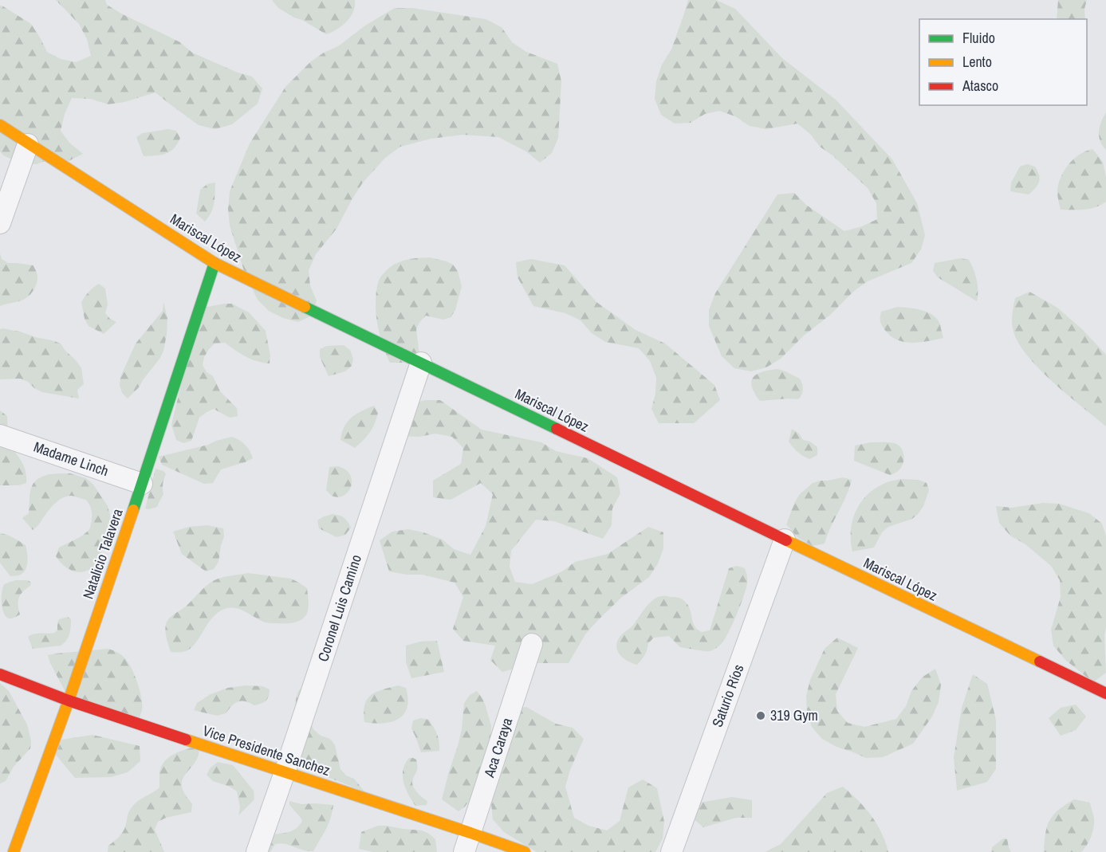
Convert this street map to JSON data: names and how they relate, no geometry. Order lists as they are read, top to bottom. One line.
{"streets":{"street":["Mariscal López","Madame Linch","Natalicio Talavera","Coronel Luis Camino","Saturio Ríos","Aca Caraya","Vice Presidente Sanchez"]},"crossings":[["Mariscal López","Natalicio Talavera"],["Mariscal López","Coronel Luis Camino"],["Mariscal López","Saturio Ríos"],["Madame Linch","Natalicio Talavera"],["Natalicio Talavera","Vice Presidente Sanchez"],["Coronel Luis Camino","Vice Presidente Sanchez"],["Aca Caraya","Vice Presidente Sanchez"]],"places":["319 Gym"],"legend":["Fluido","Lento","Atasco"]}
